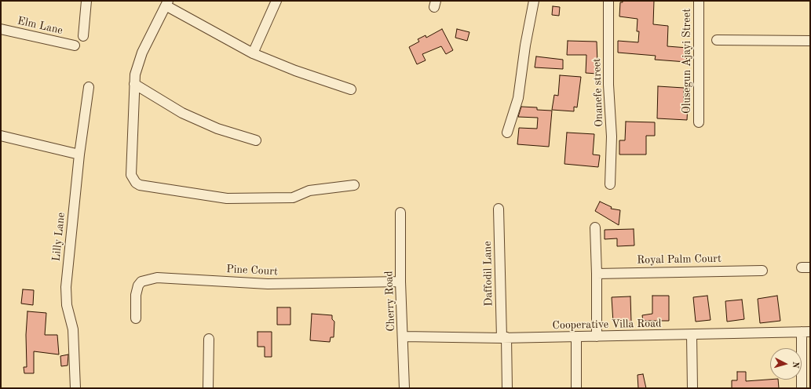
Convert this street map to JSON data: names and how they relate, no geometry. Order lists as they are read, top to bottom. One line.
{"streets":{"street":["Elm Lane","Olusegun Ajayi Street","Onanefe street","Lilly Lane","Royal Palm Court","Pine Court","Daffodil Lane","Cherry Road","Cooperative Villa Road"]},"crossings":[["Pine Court","Cherry Road"],["Daffodil Lane","Cooperative Villa Road"],["Cherry Road","Cooperative Villa Road"]],"north":"right"}
